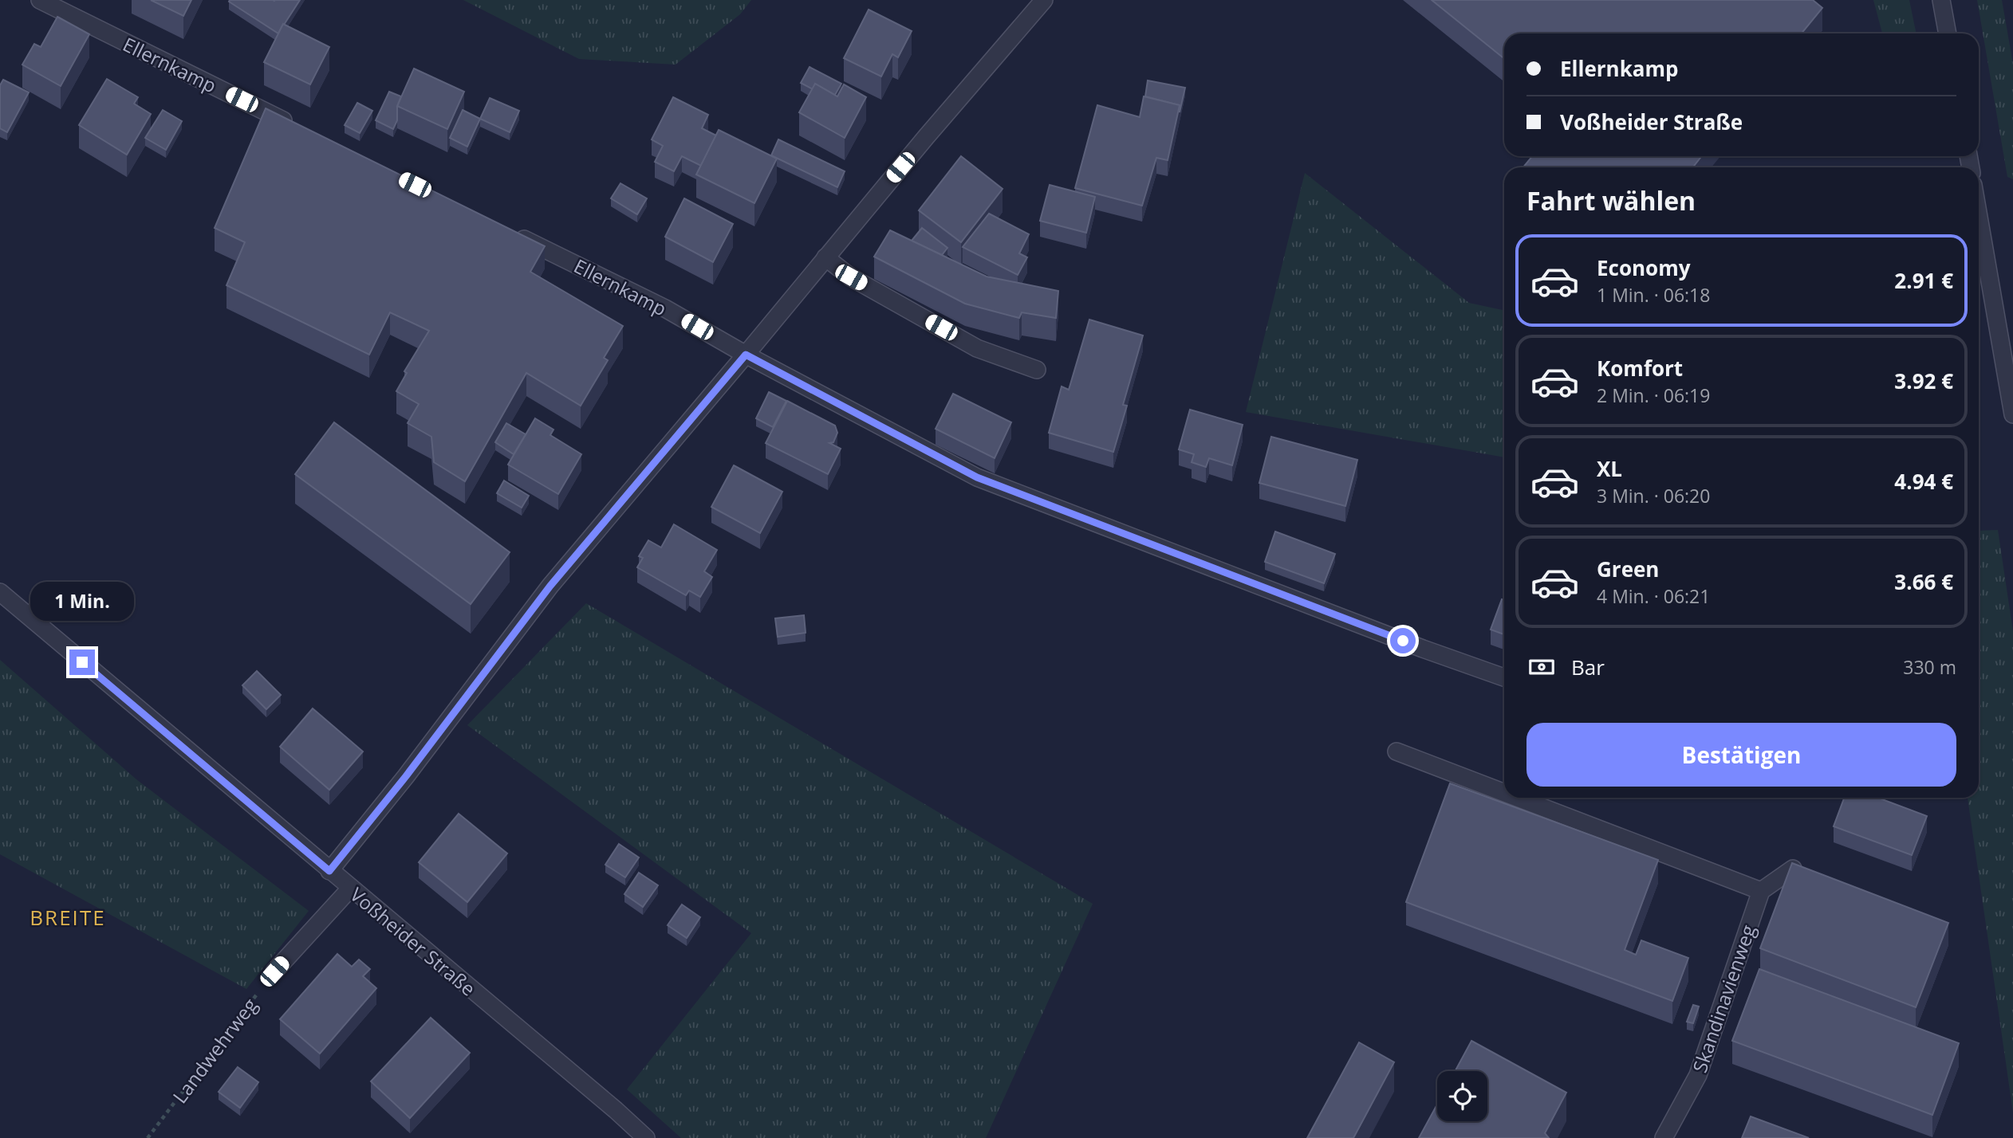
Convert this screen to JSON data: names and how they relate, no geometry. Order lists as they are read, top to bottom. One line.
{"streets":{"street":["Ellernkamp","Voßheider Straße","Skandinavienweg"],"path":["Landwehrweg"]},"districts":["BREITE"],"page":{"banner":["Ellernkamp","Voßheider Straße"],"heading":"Fahrt wählen","list":[{"name":"Economy","note":"1 Min. · 06:18","value":"2.91 €"},{"name":"Komfort","note":"2 Min. · 06:19","value":"3.92 €"},{"name":"XL","note":"3 Min. · 06:20","value":"4.94 €"},{"name":"Green","note":"4 Min. · 06:21","value":"3.66 €"}],"bubble":"1 Min.","pay":["Bar","330 m"],"buttons":"Bestätigen"}}
